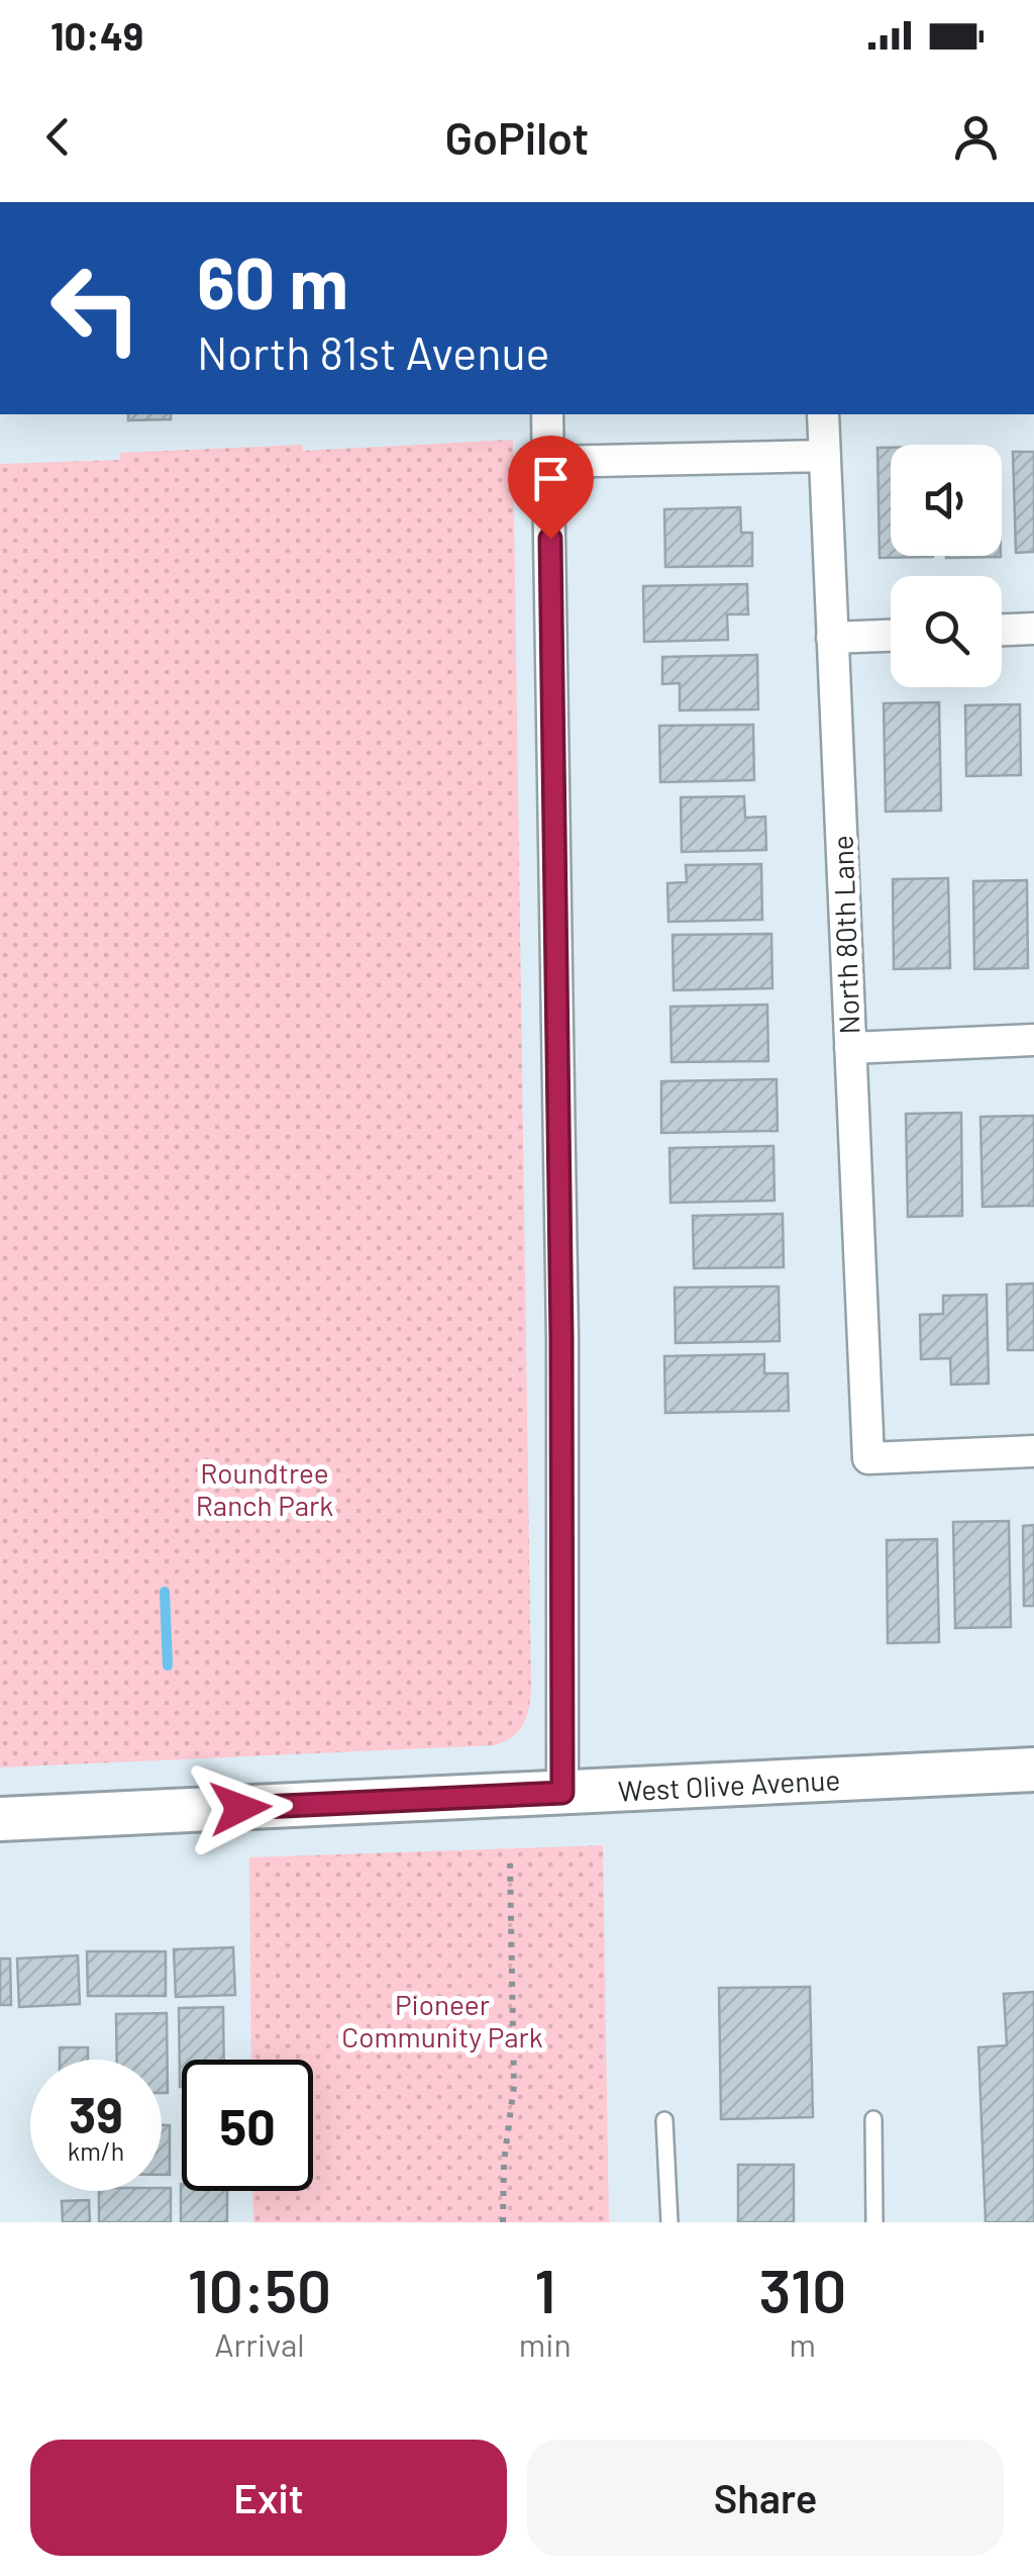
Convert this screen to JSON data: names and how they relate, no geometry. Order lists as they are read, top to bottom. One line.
{"streets":{"main road":["West Olive Avenue"],"street":["North 80th Lane"]},"parks":["Roundtree Ranch Park","Pioneer Community Park"],"page":{"status":"10:49","header":"GoPilot","turn":["60 m","North 81st Avenue"],"speed":"39 km/h","limit":"50","eta":["10:50","Arrival","1","min","310","m"],"buttons":["Exit","Share"]}}
